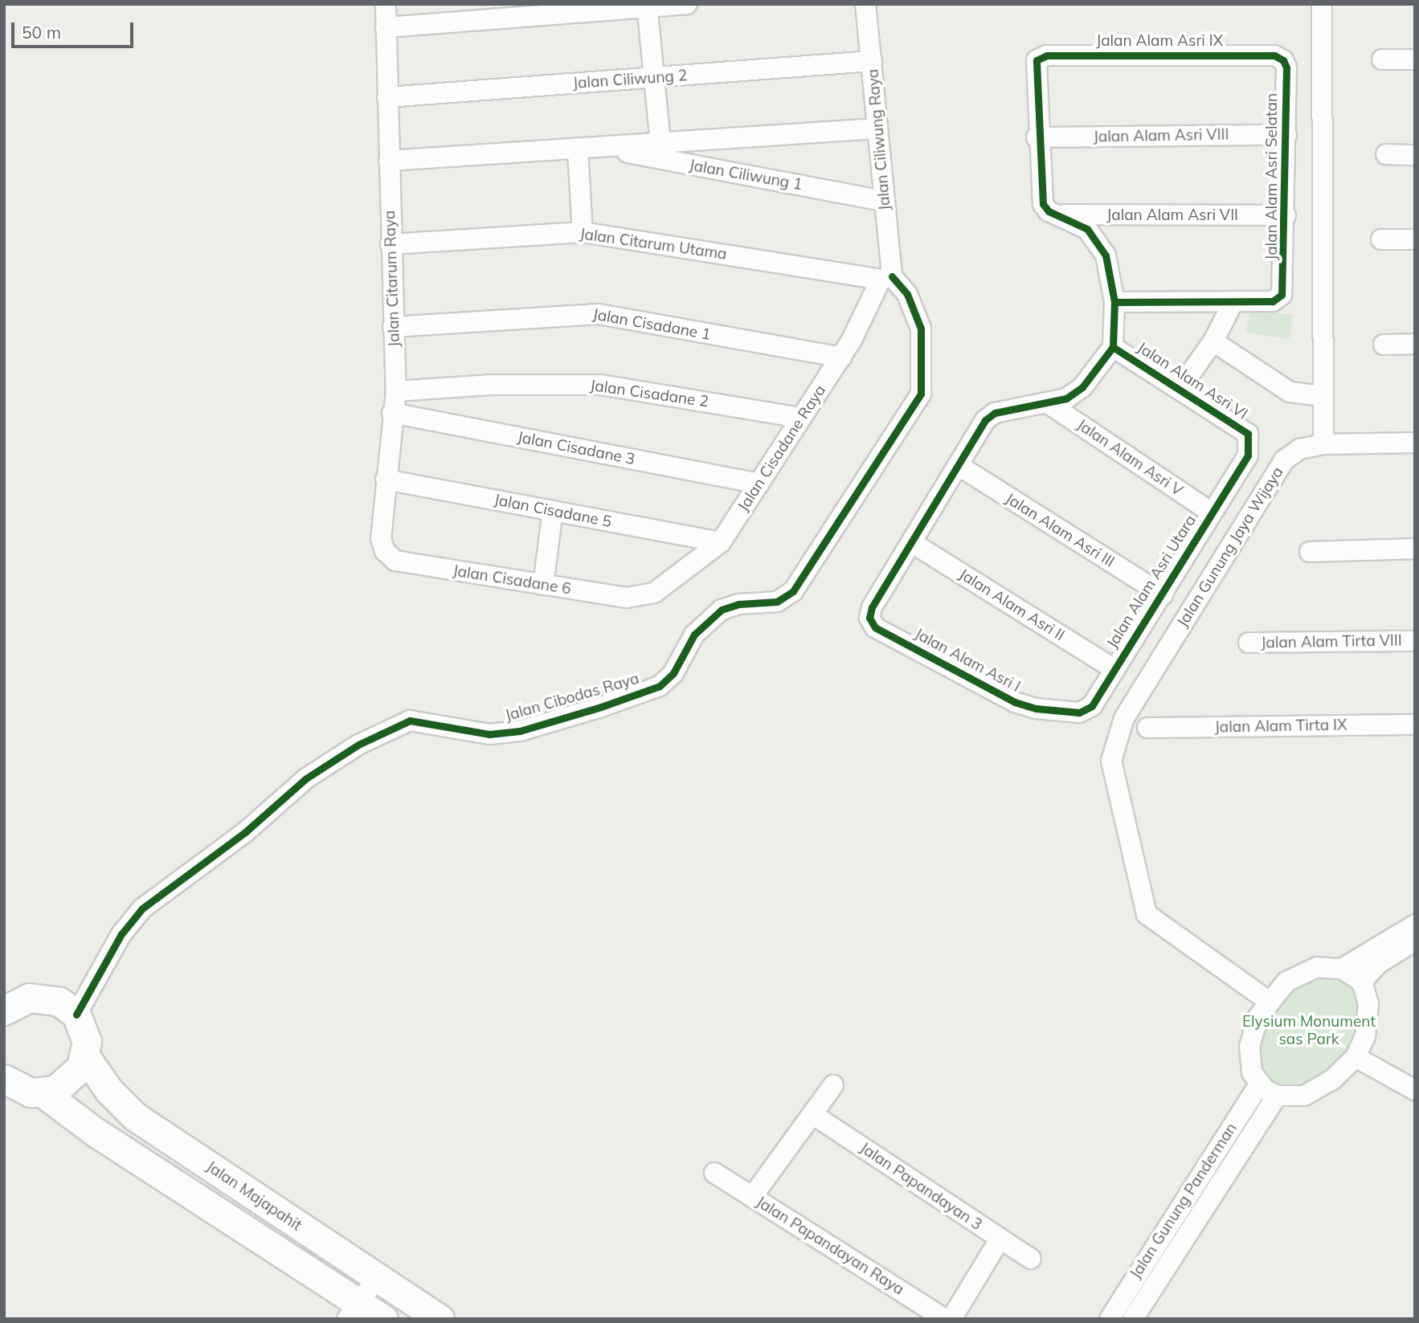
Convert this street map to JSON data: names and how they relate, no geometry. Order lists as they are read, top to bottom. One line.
{"streets":{"street":["Jalan Alam Asri IX","Jalan Ciliwung 2","Jalan Alam Asri VIII","Jalan Ciliwung Raya","Jalan Ciliwung 1","Jalan Alam Asri Selatan","Jalan Alam Asri VII","Jalan Citarum Utama","Jalan Citarum Raya","Jalan Cisadane 1","Jalan Alam Asri VI","Jalan Cisadane 2","Jalan Cisadane 3","Jalan Cisadane Raya","Jalan Alam Asri V","Jalan Cisadane 5","Jalan Alam Asri III","Jalan Gunung Jaya Wijaya","Jalan Cisadane 6","Jalan Alam Asri Utara","Jalan Alam Asri II","Jalan Alam Tirta VIII","Jalan Alam Asri I","Jalan Cibodas Raya","Jalan Alam Tirta IX","Jalan Papandayan 3","Jalan Majapahit","Jalan Gunung Panderman","Jalan Papandayan Raya"]},"crossings":[["Jalan Alam Asri IX","Jalan Alam Asri VIII"],["Jalan Alam Asri IX","Jalan Alam Asri Selatan"],["Jalan Ciliwung 2","Jalan Ciliwung Raya"],["Jalan Ciliwung 2","Jalan Citarum Raya"],["Jalan Alam Asri VIII","Jalan Alam Asri Selatan"],["Jalan Ciliwung Raya","Jalan Ciliwung 1"],["Jalan Ciliwung Raya","Jalan Citarum Utama"],["Jalan Ciliwung Raya","Jalan Cisadane Raya"],["Jalan Ciliwung Raya","Jalan Cibodas Raya"],["Jalan Ciliwung 1","Jalan Citarum Raya"],["Jalan Alam Asri Selatan","Jalan Alam Asri VII"],["Jalan Citarum Utama","Jalan Citarum Raya"],["Jalan Citarum Utama","Jalan Cisadane Raya"],["Jalan Citarum Utama","Jalan Cibodas Raya"],["Jalan Citarum Raya","Jalan Cisadane 1"],["Jalan Citarum Raya","Jalan Cisadane 2"],["Jalan Citarum Raya","Jalan Cisadane 3"],["Jalan Citarum Raya","Jalan Cisadane 5"],["Jalan Citarum Raya","Jalan Cisadane 6"],["Jalan Cisadane 1","Jalan Cisadane Raya"],["Jalan Alam Asri VI","Jalan Alam Asri Utara"],["Jalan Cisadane 2","Jalan Cisadane Raya"],["Jalan Cisadane 3","Jalan Cisadane Raya"],["Jalan Cisadane Raya","Jalan Cisadane 5"],["Jalan Cisadane Raya","Jalan Cisadane 6"],["Jalan Cisadane Raya","Jalan Cibodas Raya"],["Jalan Alam Asri V","Jalan Alam Asri Utara"],["Jalan Alam Asri III","Jalan Alam Asri Utara"],["Jalan Gunung Jaya Wijaya","Jalan Gunung Panderman"],["Jalan Alam Asri Utara","Jalan Alam Asri II"],["Jalan Alam Asri Utara","Jalan Alam Asri I"],["Jalan Alam Asri II","Jalan Alam Asri I"]],"parks":["Elysium Monument sas Park"],"scale_bar":"50 m"}
